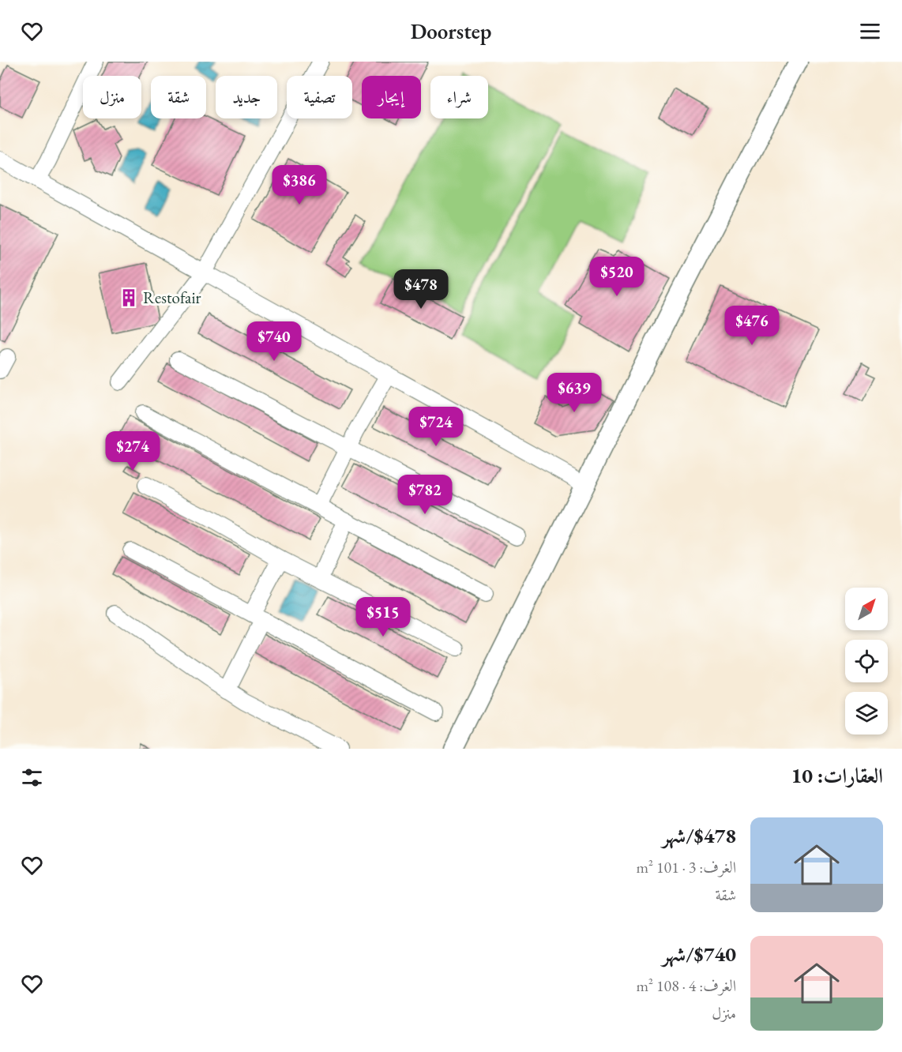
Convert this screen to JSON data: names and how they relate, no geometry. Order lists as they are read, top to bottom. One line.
{"places":{"building":["Restofair"]},"north":"top right","page":{"header":"Doorstep","chip":["شراء","إيجار","تصفية","جديد","شقة","منزل"],"price":["$386","$520","$478","$476","$740","$639","$724","$274","$782","$515"],"heading":"العقارات: 10","list":[{"name":"$478/شهر","note":"الغرف: 3 · 101 m² · شقة"},{"name":"$740/شهر","note":"الغرف: 4 · 108 m² · منزل"}]}}
